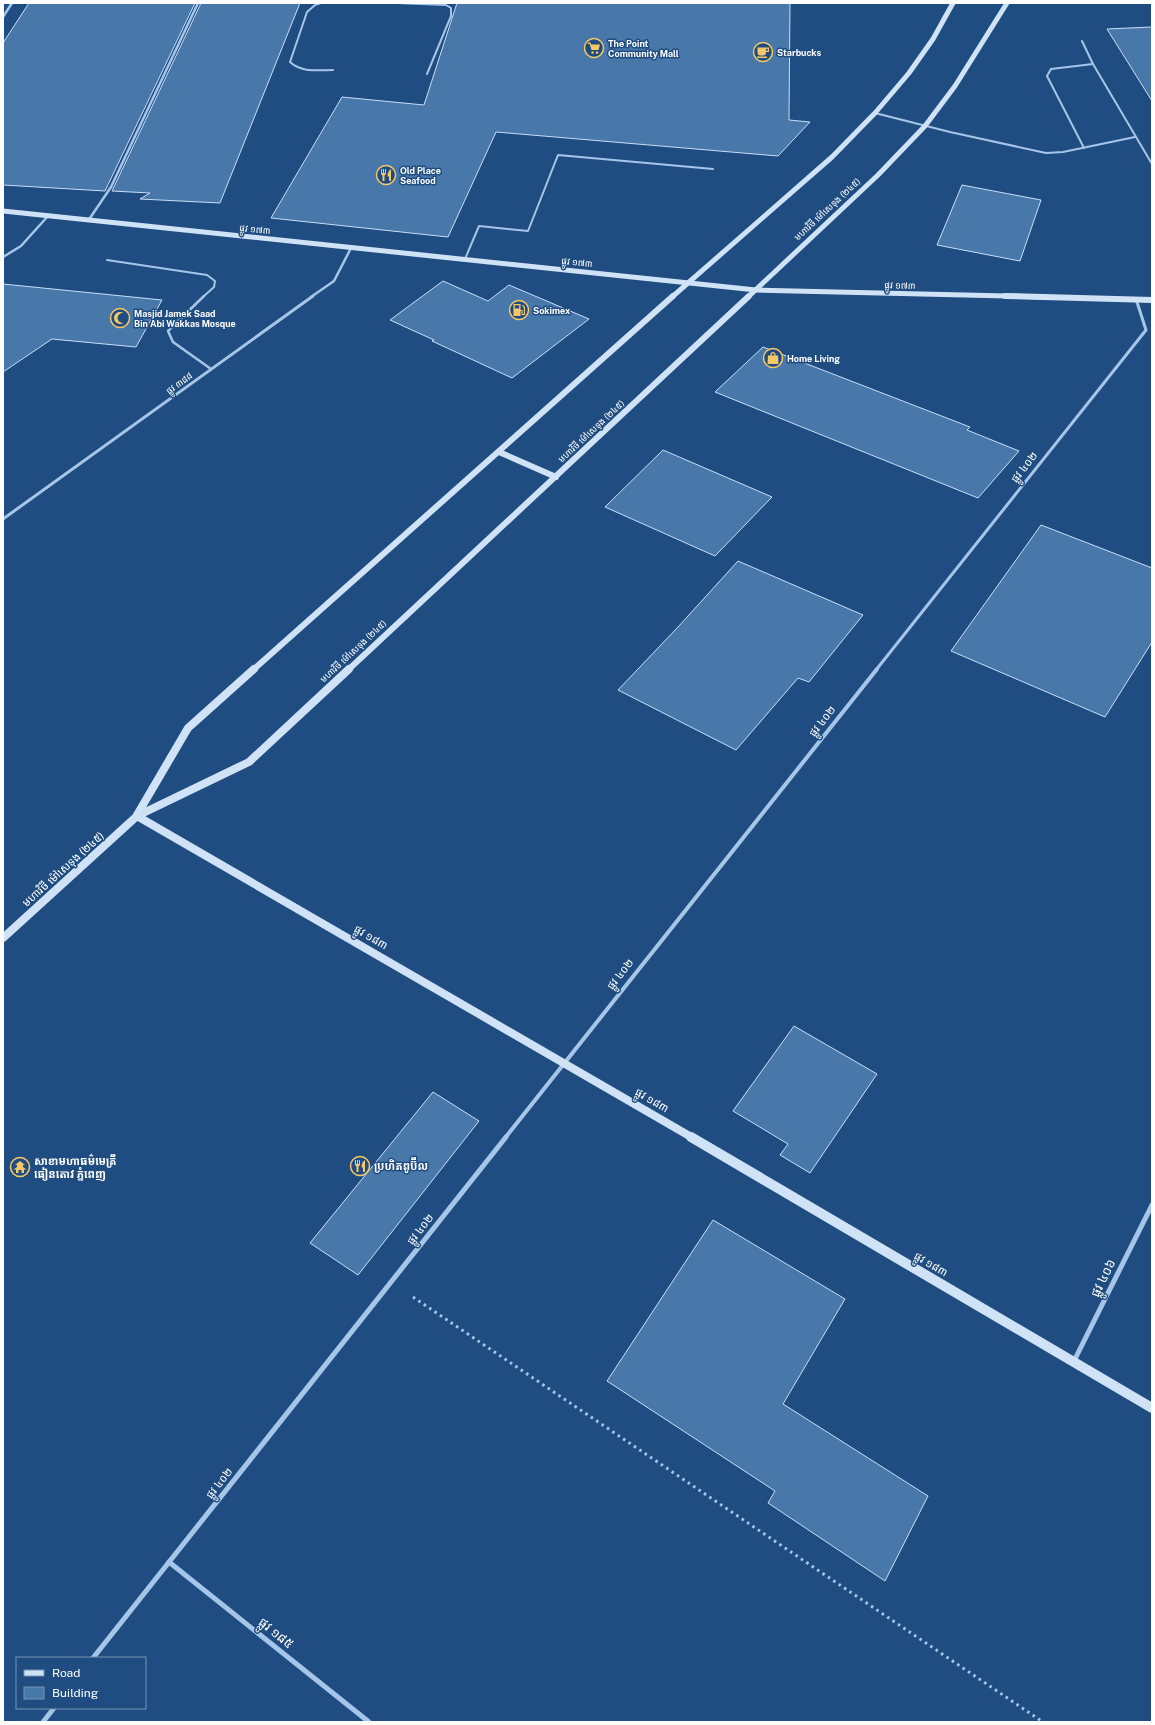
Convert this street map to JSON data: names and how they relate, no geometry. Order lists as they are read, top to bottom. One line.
{"streets":{"main road":["មហាវិថី ម៉ៅសេទុង (២៤៥)","ផ្លូវ ១៧៣","ផ្លូវ ១៨៣"],"street":["ផ្លូវ ៣៨៨","ផ្លូវ ៤០២","ផ្លូវ ៤០៦","ផ្លូវ ១៨៥"]},"crossings":[["មហាវិថី ម៉ៅសេទុង (២៤៥)","ផ្លូវ ១៧៣"],["មហាវិថី ម៉ៅសេទុង (២៤៥)","ផ្លូវ ១៨៣"],["ផ្លូវ ១៧៣","ផ្លូវ ៣៨៨"],["ផ្លូវ ១៧៣","ផ្លូវ ៤០២"],["ផ្លូវ ៤០២","ផ្លូវ ១៨៣"],["ផ្លូវ ៤០២","ផ្លូវ ១៨៥"],["ផ្លូវ ១៨៣","ផ្លូវ ៤០៦"]],"places":{"supermarket":["The Point Community Mall"],"cafe":["Starbucks"],"restaurant":["Old Place Seafood","ប្រហិតពូប៊ីល"],"fuel station":["Sokimex"],"mosque":["Masjid Jamek Saad Bin Abi Wakkas Mosque"],"shop":["Home Living"],"temple":["សាខាមហាធម៌មេត្រី ធៀនតោវ ភ្នំពេញ"]},"legend":["Road","Building"]}
